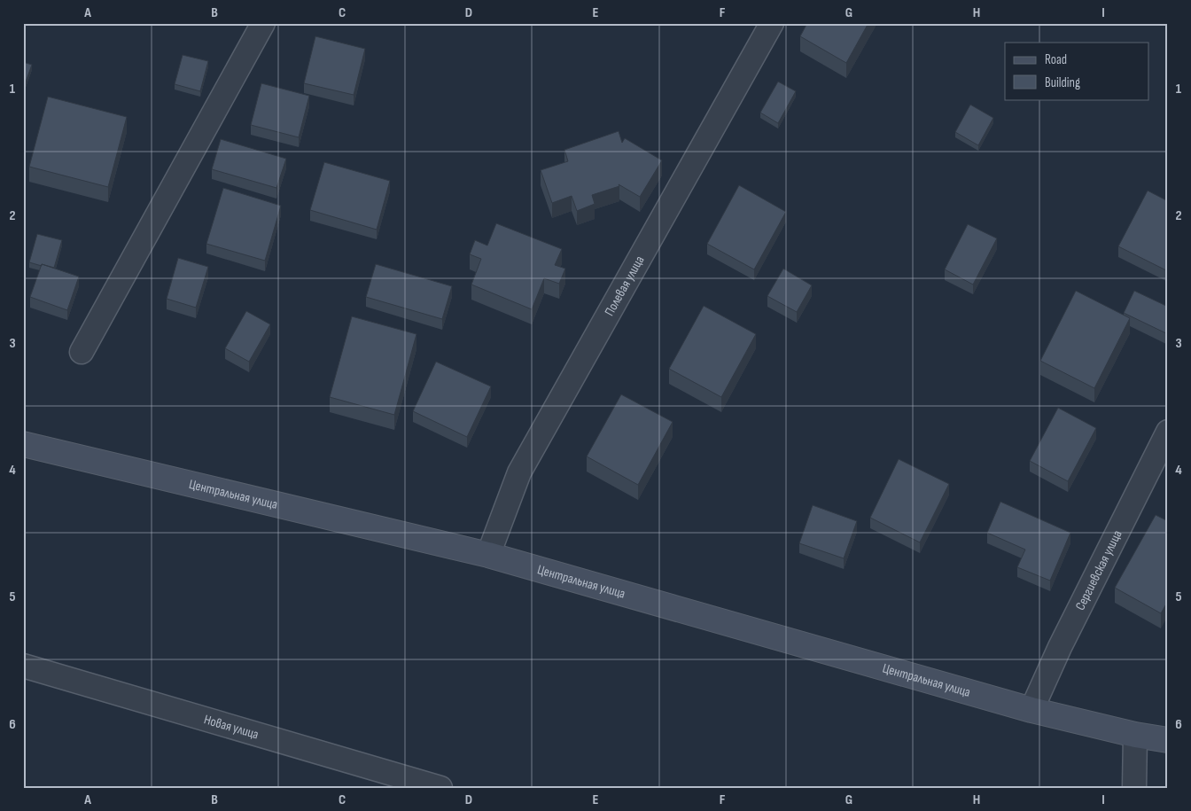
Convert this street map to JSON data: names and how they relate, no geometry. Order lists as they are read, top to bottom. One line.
{"streets":{"street":["Полевая улица","Центральная улица","Сергиевская улица","Новая улица"]},"crossings":[["Полевая улица","Центральная улица"],["Центральная улица","Сергиевская улица"]],"legend":["Road","Building"],"grid":{"columns":["A","B","C","D","E","F","G","H","I"],"rows":["1","2","3","4","5","6"]}}
